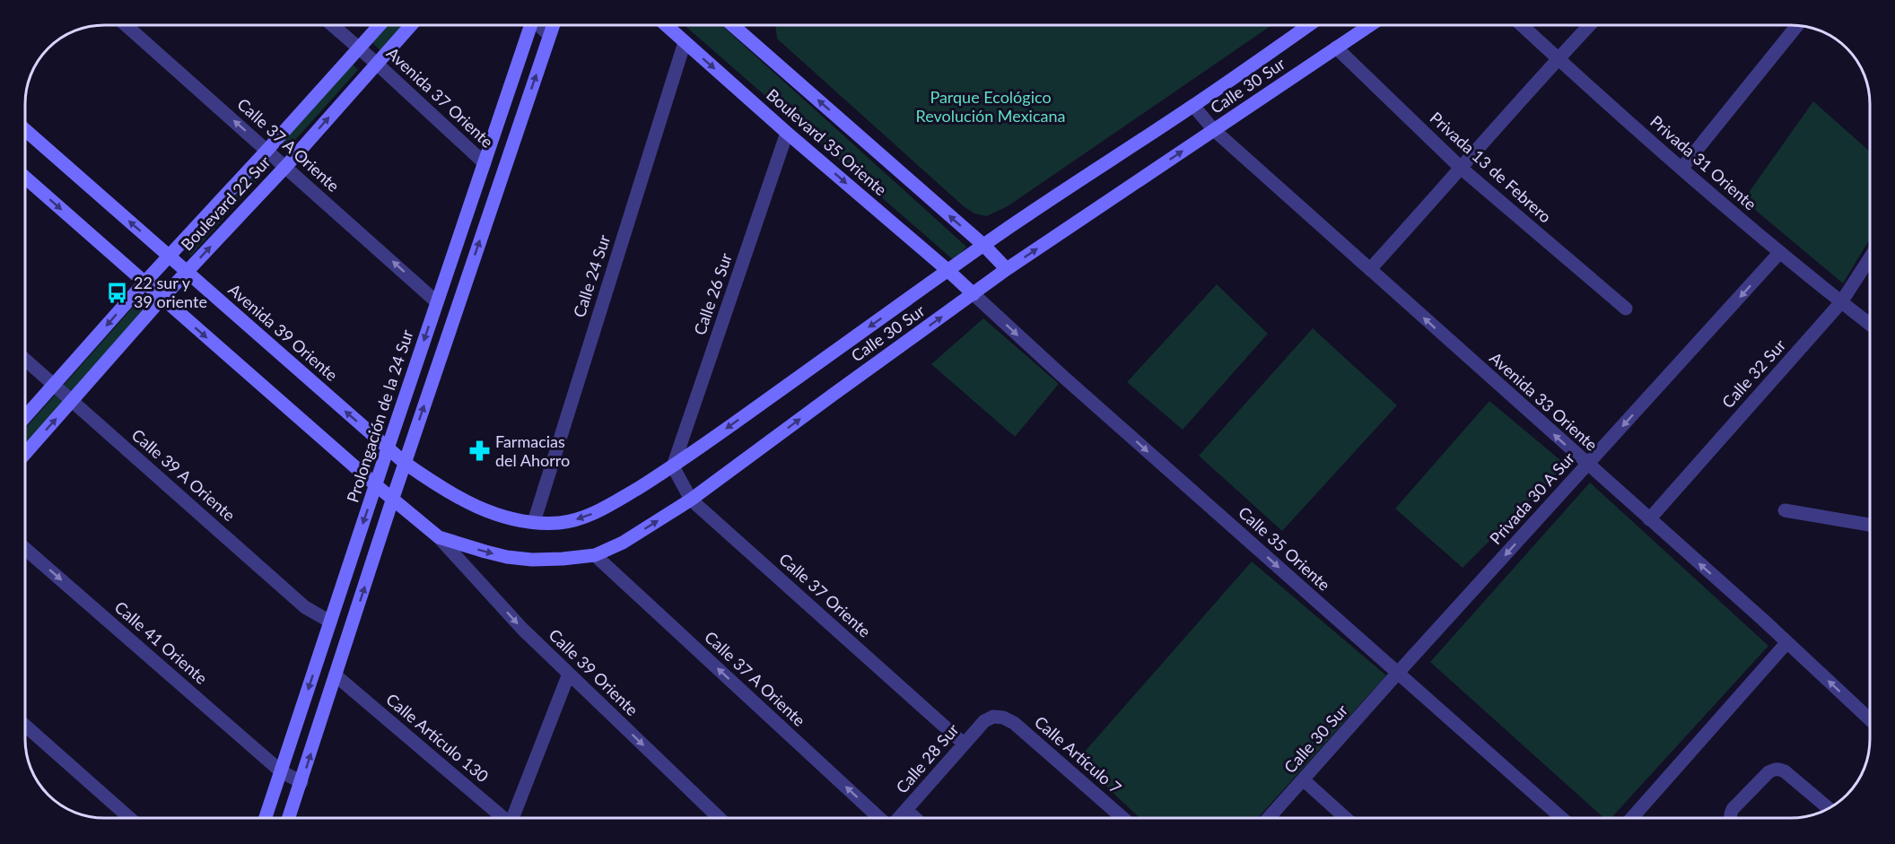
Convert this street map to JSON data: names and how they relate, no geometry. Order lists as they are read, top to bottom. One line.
{"streets":{"main road":["Calle 30 Sur","Boulevard 35 Oriente","Boulevard 22 Sur","Avenida 39 Oriente","Prolongación de la 24 Sur"],"street":["Avenida 37 Oriente","Calle 37 A Oriente","Privada 31 Oriente","Privada 13 de Febrero","Calle 24 Sur","Calle 26 Sur","Calle 32 Sur","Avenida 33 Oriente","Calle 39 A Oriente","Privada 30 A Sur","Calle 35 Oriente","Calle 37 Oriente","Calle 41 Oriente","Calle 39 Oriente","Calle Artículo 130","Calle Artículo 7","Calle 28 Sur"]},"crossings":[["Calle 30 Sur","Boulevard 35 Oriente"],["Calle 30 Sur","Calle 37 A Oriente"],["Calle 30 Sur","Privada 13 de Febrero"],["Calle 30 Sur","Calle 24 Sur"],["Calle 30 Sur","Calle 26 Sur"],["Calle 30 Sur","Avenida 39 Oriente"],["Calle 30 Sur","Avenida 33 Oriente"],["Calle 30 Sur","Privada 30 A Sur"],["Calle 30 Sur","Calle 35 Oriente"],["Calle 30 Sur","Calle 37 Oriente"],["Calle 30 Sur","Calle 39 Oriente"],["Avenida 37 Oriente","Boulevard 22 Sur"],["Avenida 37 Oriente","Prolongación de la 24 Sur"],["Boulevard 35 Oriente","Calle 24 Sur"],["Boulevard 35 Oriente","Calle 26 Sur"],["Boulevard 35 Oriente","Calle 35 Oriente"],["Calle 37 A Oriente","Boulevard 22 Sur"],["Calle 37 A Oriente","Prolongación de la 24 Sur"],["Privada 31 Oriente","Calle 32 Sur"],["Privada 31 Oriente","Privada 30 A Sur"],["Boulevard 22 Sur","Avenida 39 Oriente"],["Boulevard 22 Sur","Calle 39 A Oriente"],["Calle 26 Sur","Calle 37 Oriente"],["Avenida 39 Oriente","Prolongación de la 24 Sur"],["Calle 32 Sur","Avenida 33 Oriente"],["Avenida 33 Oriente","Privada 30 A Sur"],["Prolongación de la 24 Sur","Calle 39 A Oriente"],["Prolongación de la 24 Sur","Calle 41 Oriente"],["Privada 30 A Sur","Calle 35 Oriente"],["Calle 37 Oriente","Calle 28 Sur"],["Calle Artículo 7","Calle 28 Sur"]],"one_way":["Calle 37 A Oriente","Avenida 33 Oriente","Privada 30 A Sur","Calle 35 Oriente","Calle 41 Oriente","Calle 39 Oriente"],"parks":["Parque Ecológico Revolución Mexicana"],"places":{"bus stop":["22 sur y 39 oriente"],"pharmacy":["Farmacias del Ahorro"]}}
